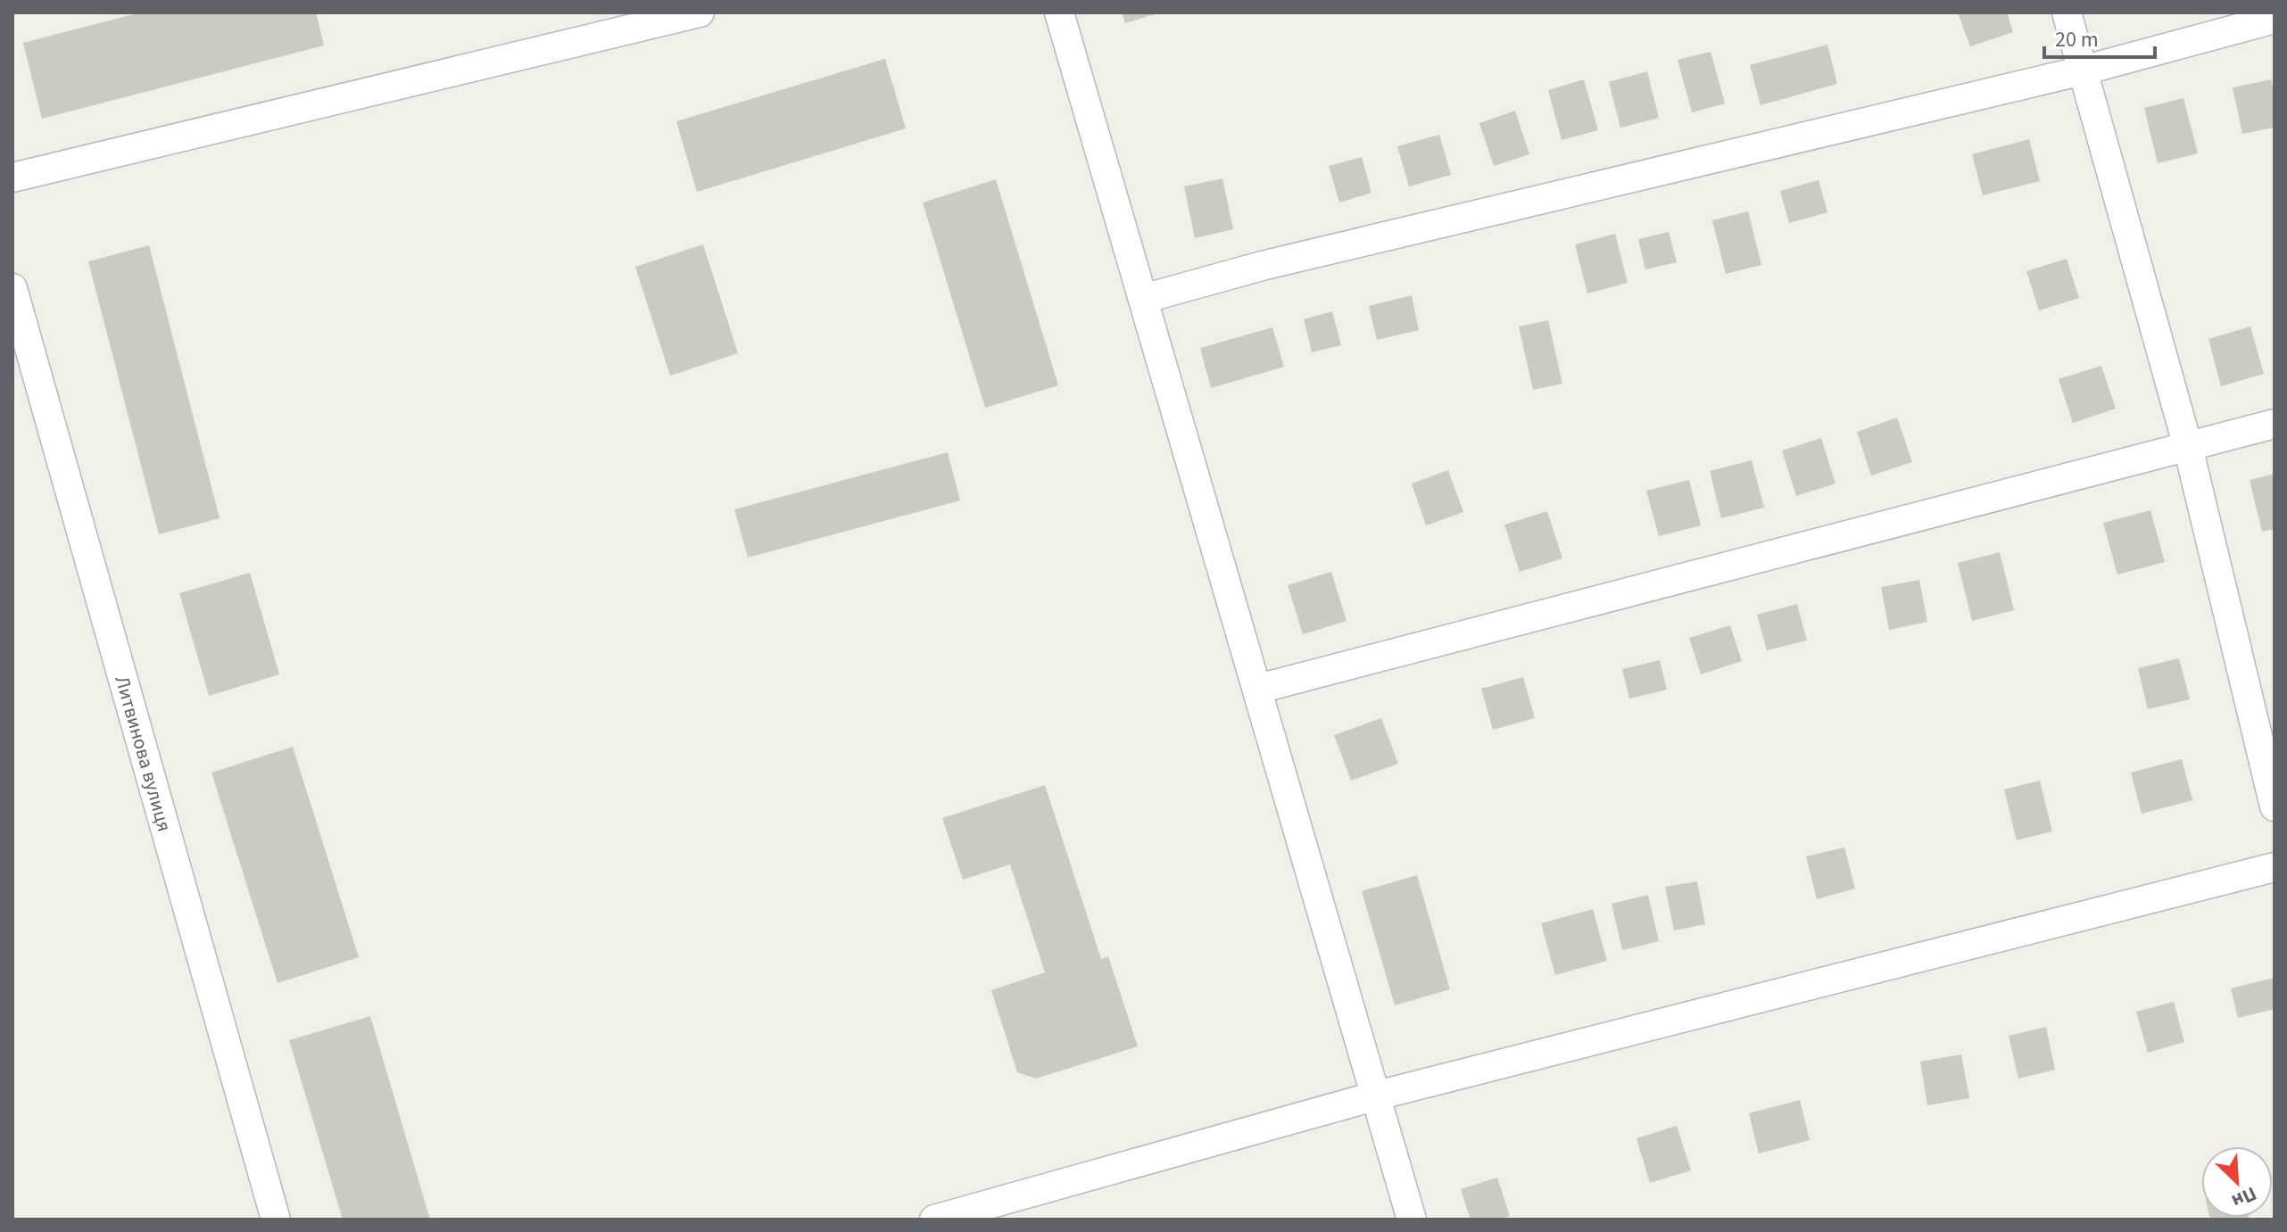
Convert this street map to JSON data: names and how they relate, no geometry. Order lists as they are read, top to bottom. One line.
{"streets":{"street":["Литвинова вулиця"]},"scale_bar":"20 m","north":"bottom right"}
